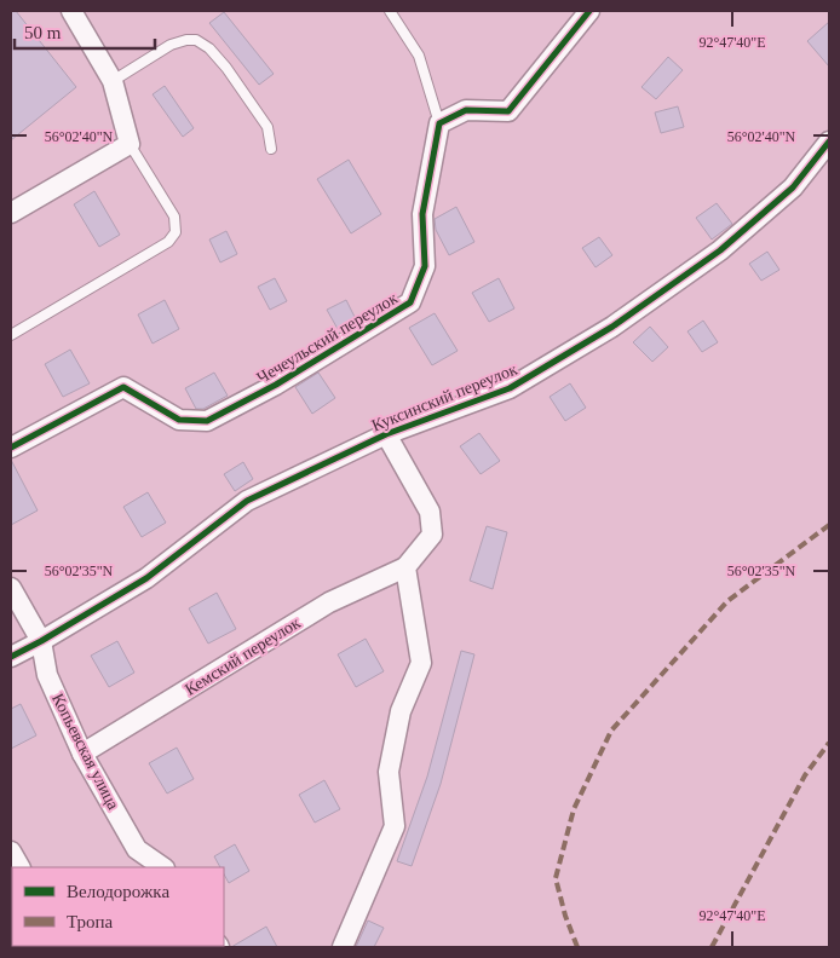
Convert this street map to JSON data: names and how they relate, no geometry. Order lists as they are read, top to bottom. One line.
{"streets":{"street":["Чечеульский переулок","Куксинский переулок","Кемский переулок","Копьевская улица"]},"crossings":[["Куксинский переулок","Копьевская улица"],["Кемский переулок","Копьевская улица"]],"legend":["Велодорожка","Тропа"],"scale_bar":"50 m","coordinates":["92°47'40\"E","56°02'40\"N","56°02'35\"N"]}
